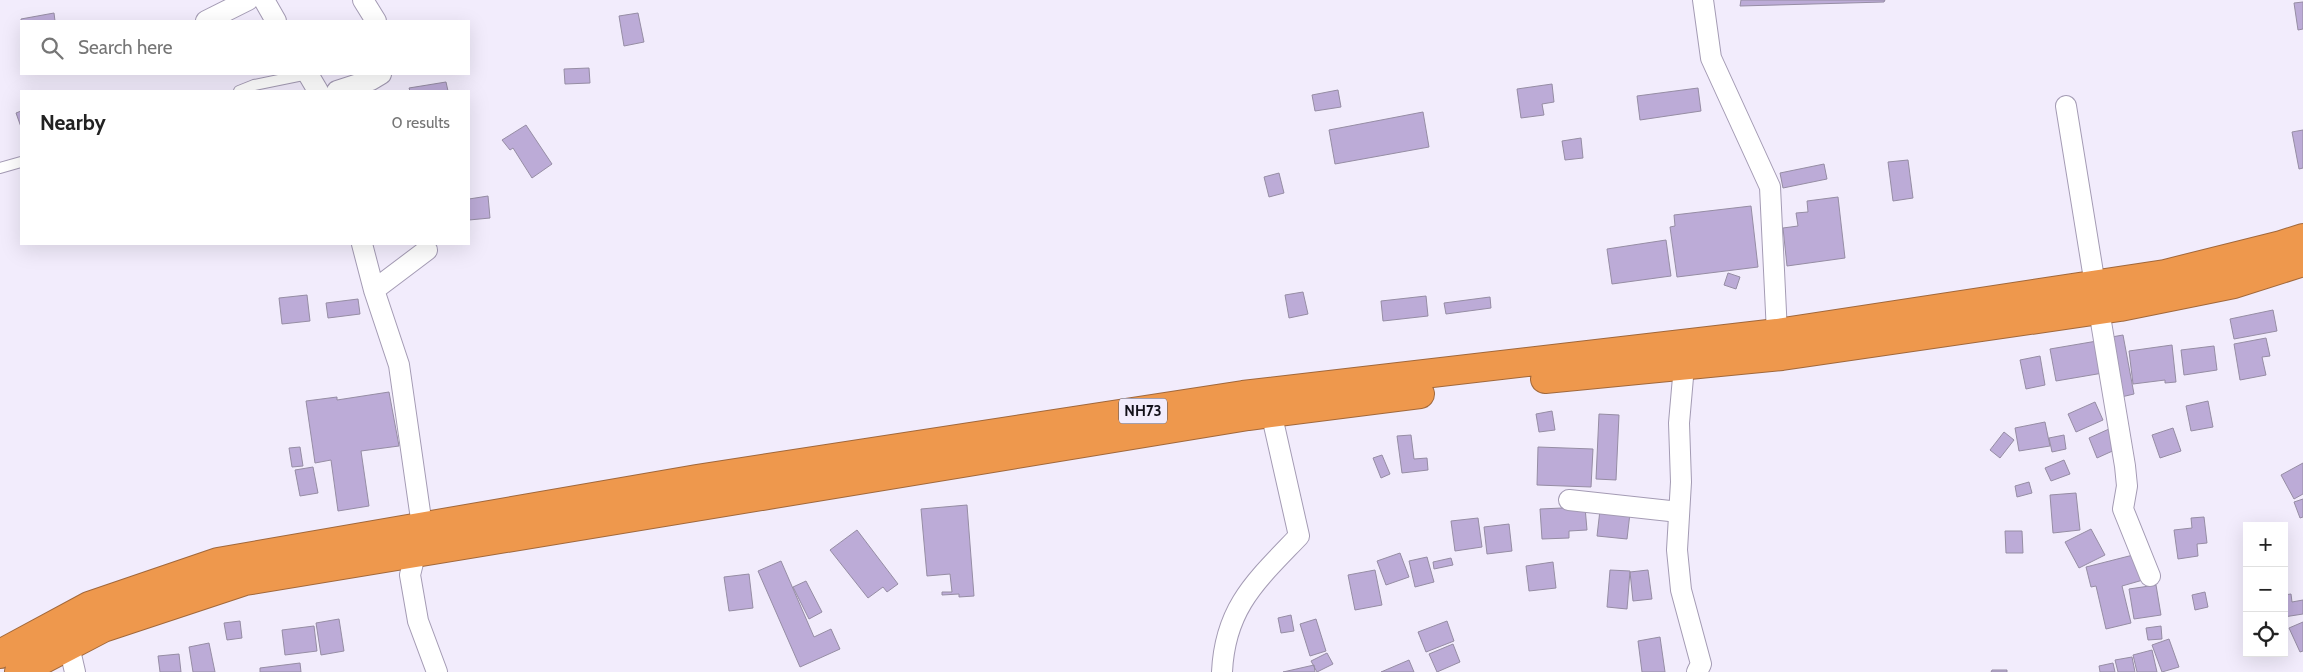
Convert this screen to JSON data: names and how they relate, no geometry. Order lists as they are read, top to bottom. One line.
{"streets":{"highway":["NH73"]},"page":{"search":"Search here","heading":["Nearby","0 results"],"map_buttons":["+","−"]}}
